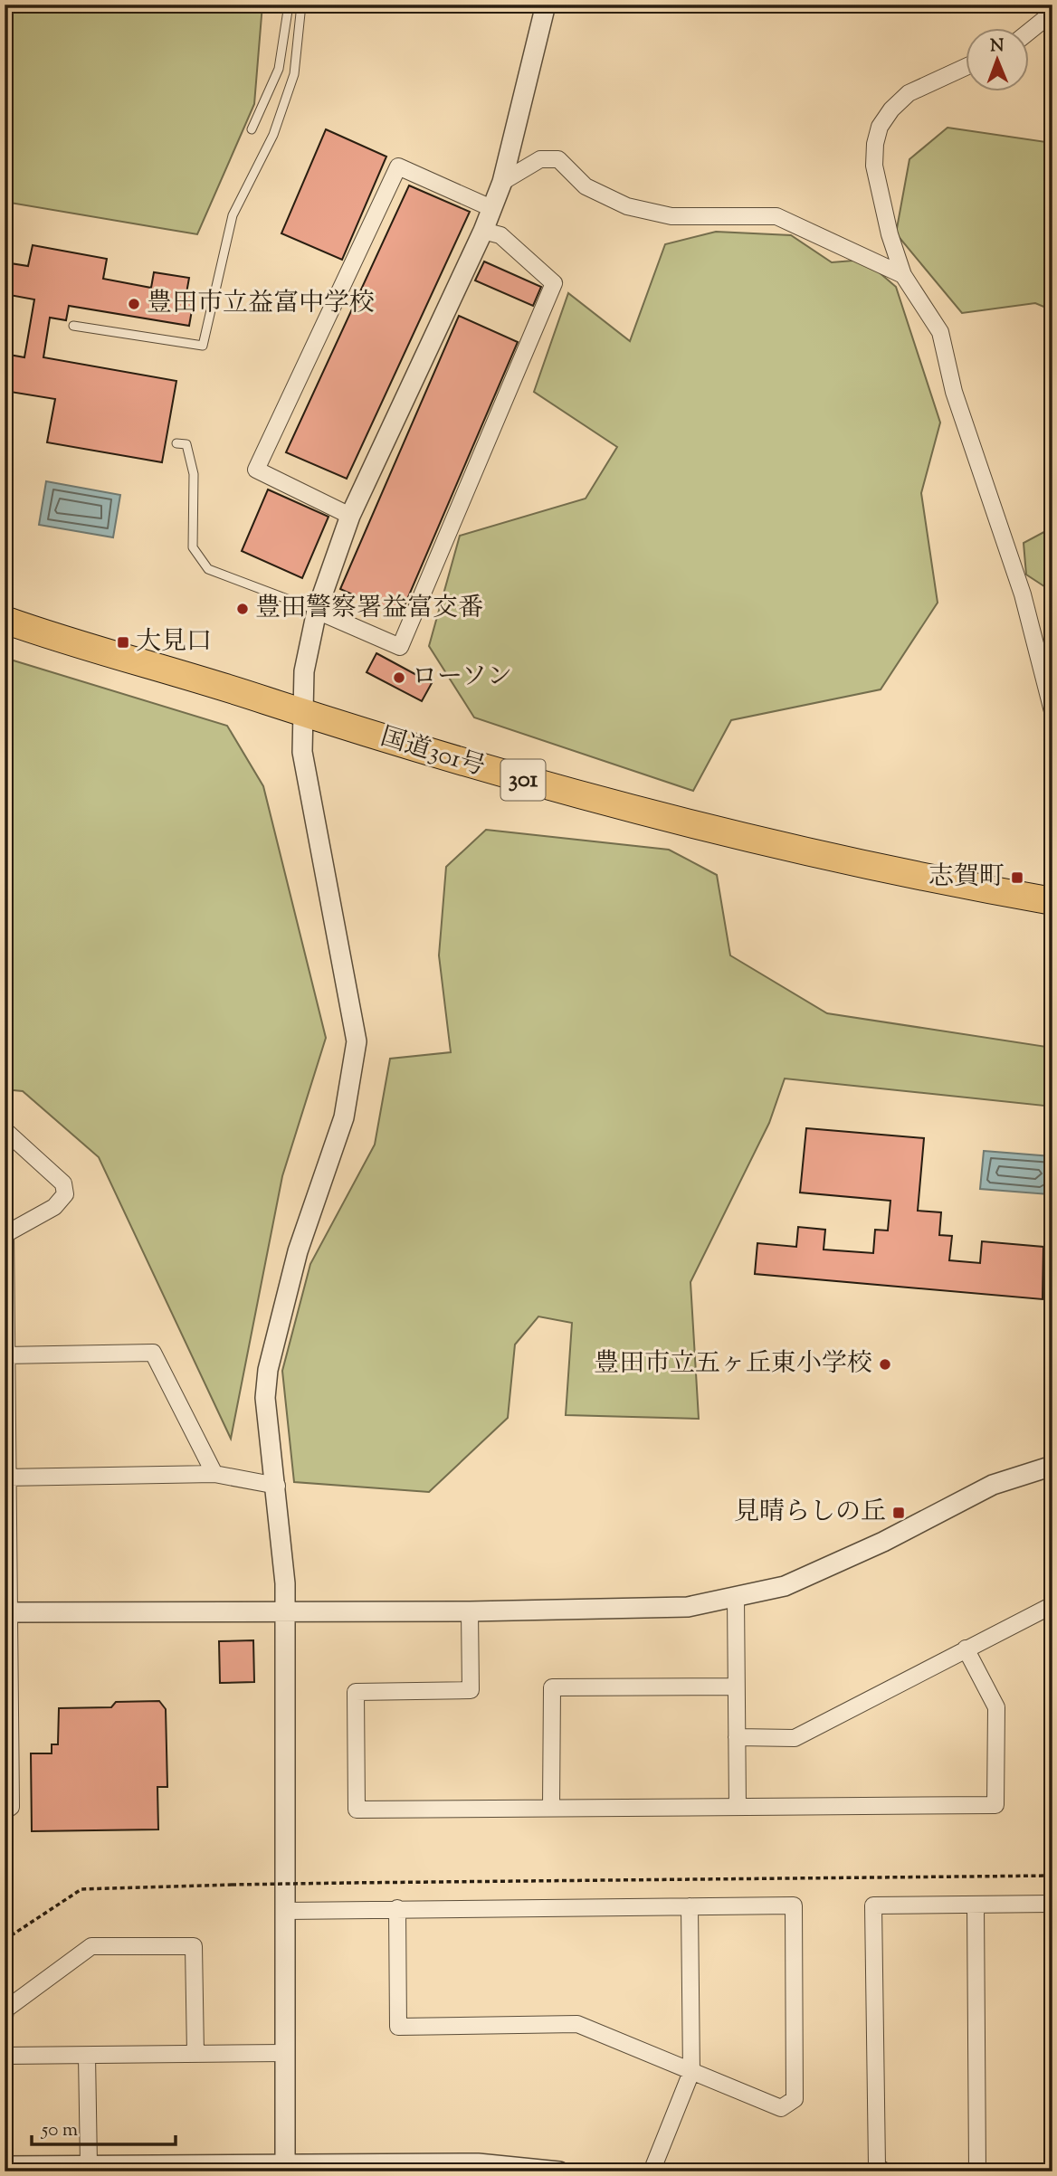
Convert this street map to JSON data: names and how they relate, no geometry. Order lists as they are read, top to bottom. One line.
{"streets":{"highway":["国道301号","301"]},"places":{"other":["豊田市立益富中学校","豊田警察署益富交番","ローソン","豊田市立五ヶ丘東小学校"],"transit":["大見口","志賀町","見晴らしの丘"]},"scale_bar":"50 m","north":"top"}
